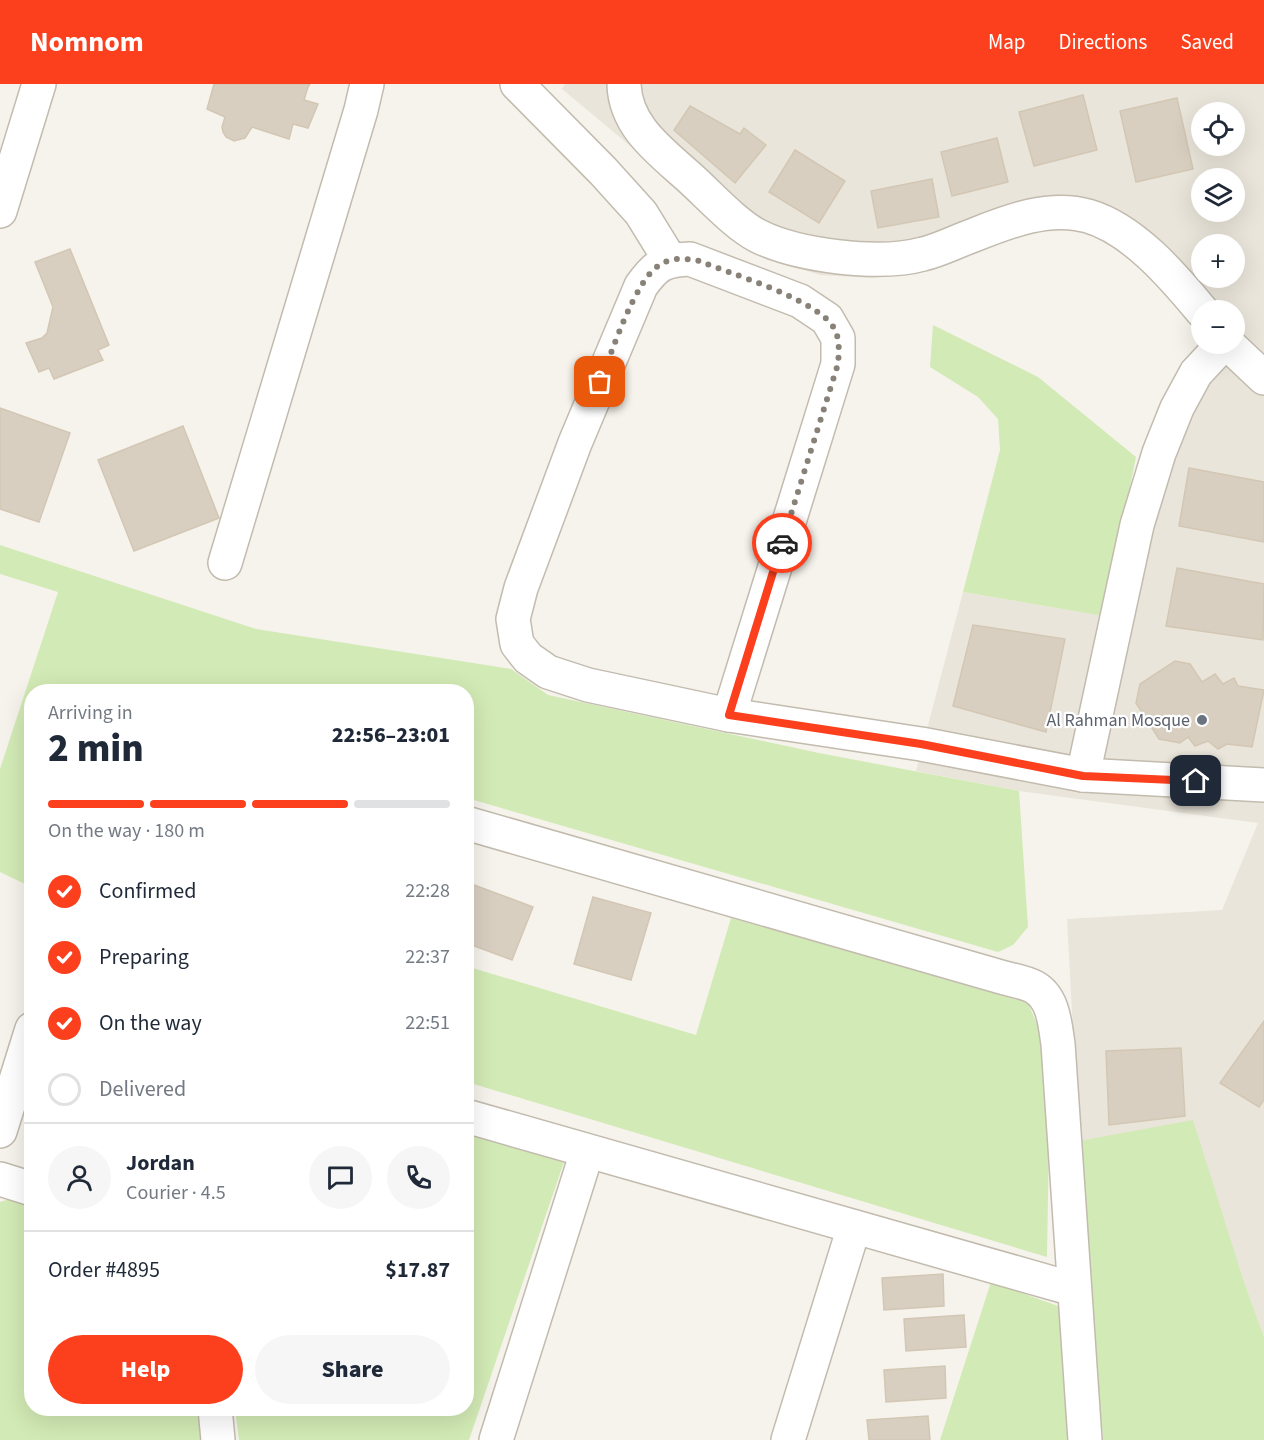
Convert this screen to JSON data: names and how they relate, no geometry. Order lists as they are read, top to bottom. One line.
{"places":["Al Rahman Mosque"],"page":{"header":"Nomnom","nav":["Map","Directions","Saved"],"map_buttons":["+","−"],"heading":["2 min","Arriving in","22:56–23:01"],"panel":["Jordan","Courier · 4.5","Order #4895","$17.87"],"bar":"On the way · 180 m","list":[["Confirmed","22:28"],["Preparing","22:37"],["On the way","22:51"],"Delivered"],"buttons":["Help","Share"]}}
